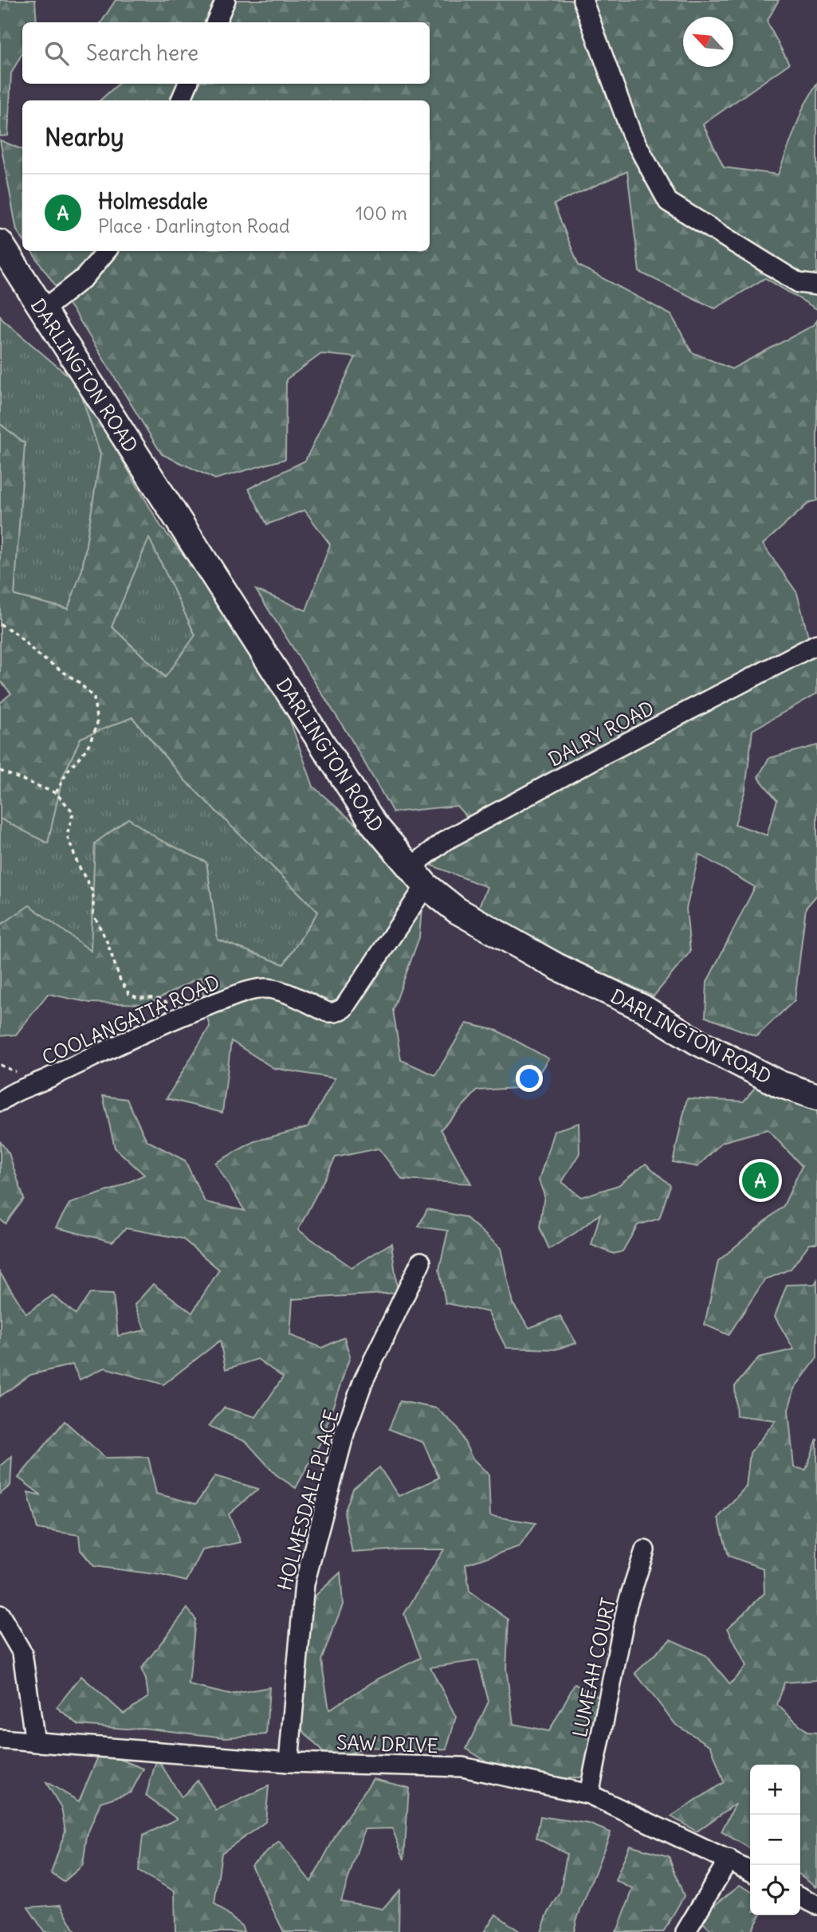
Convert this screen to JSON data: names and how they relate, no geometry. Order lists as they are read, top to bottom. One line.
{"streets":{"street":["DARLINGTON ROAD","DALRY ROAD","COOLANGATTA ROAD","HOLMESDALE PLACE","LUMEAH COURT","SAW DRIVE"]},"crossings":[["DARLINGTON ROAD","DALRY ROAD"],["DALRY ROAD","COOLANGATTA ROAD"],["HOLMESDALE PLACE","SAW DRIVE"],["LUMEAH COURT","SAW DRIVE"]],"north":"top left","page":{"search":"Search here","heading":"Nearby","list":[{"mark":"A","name":"Holmesdale","note":"Place · Darlington Road","value":"100 m"}],"pins":"A","map_buttons":["+","−"]}}
